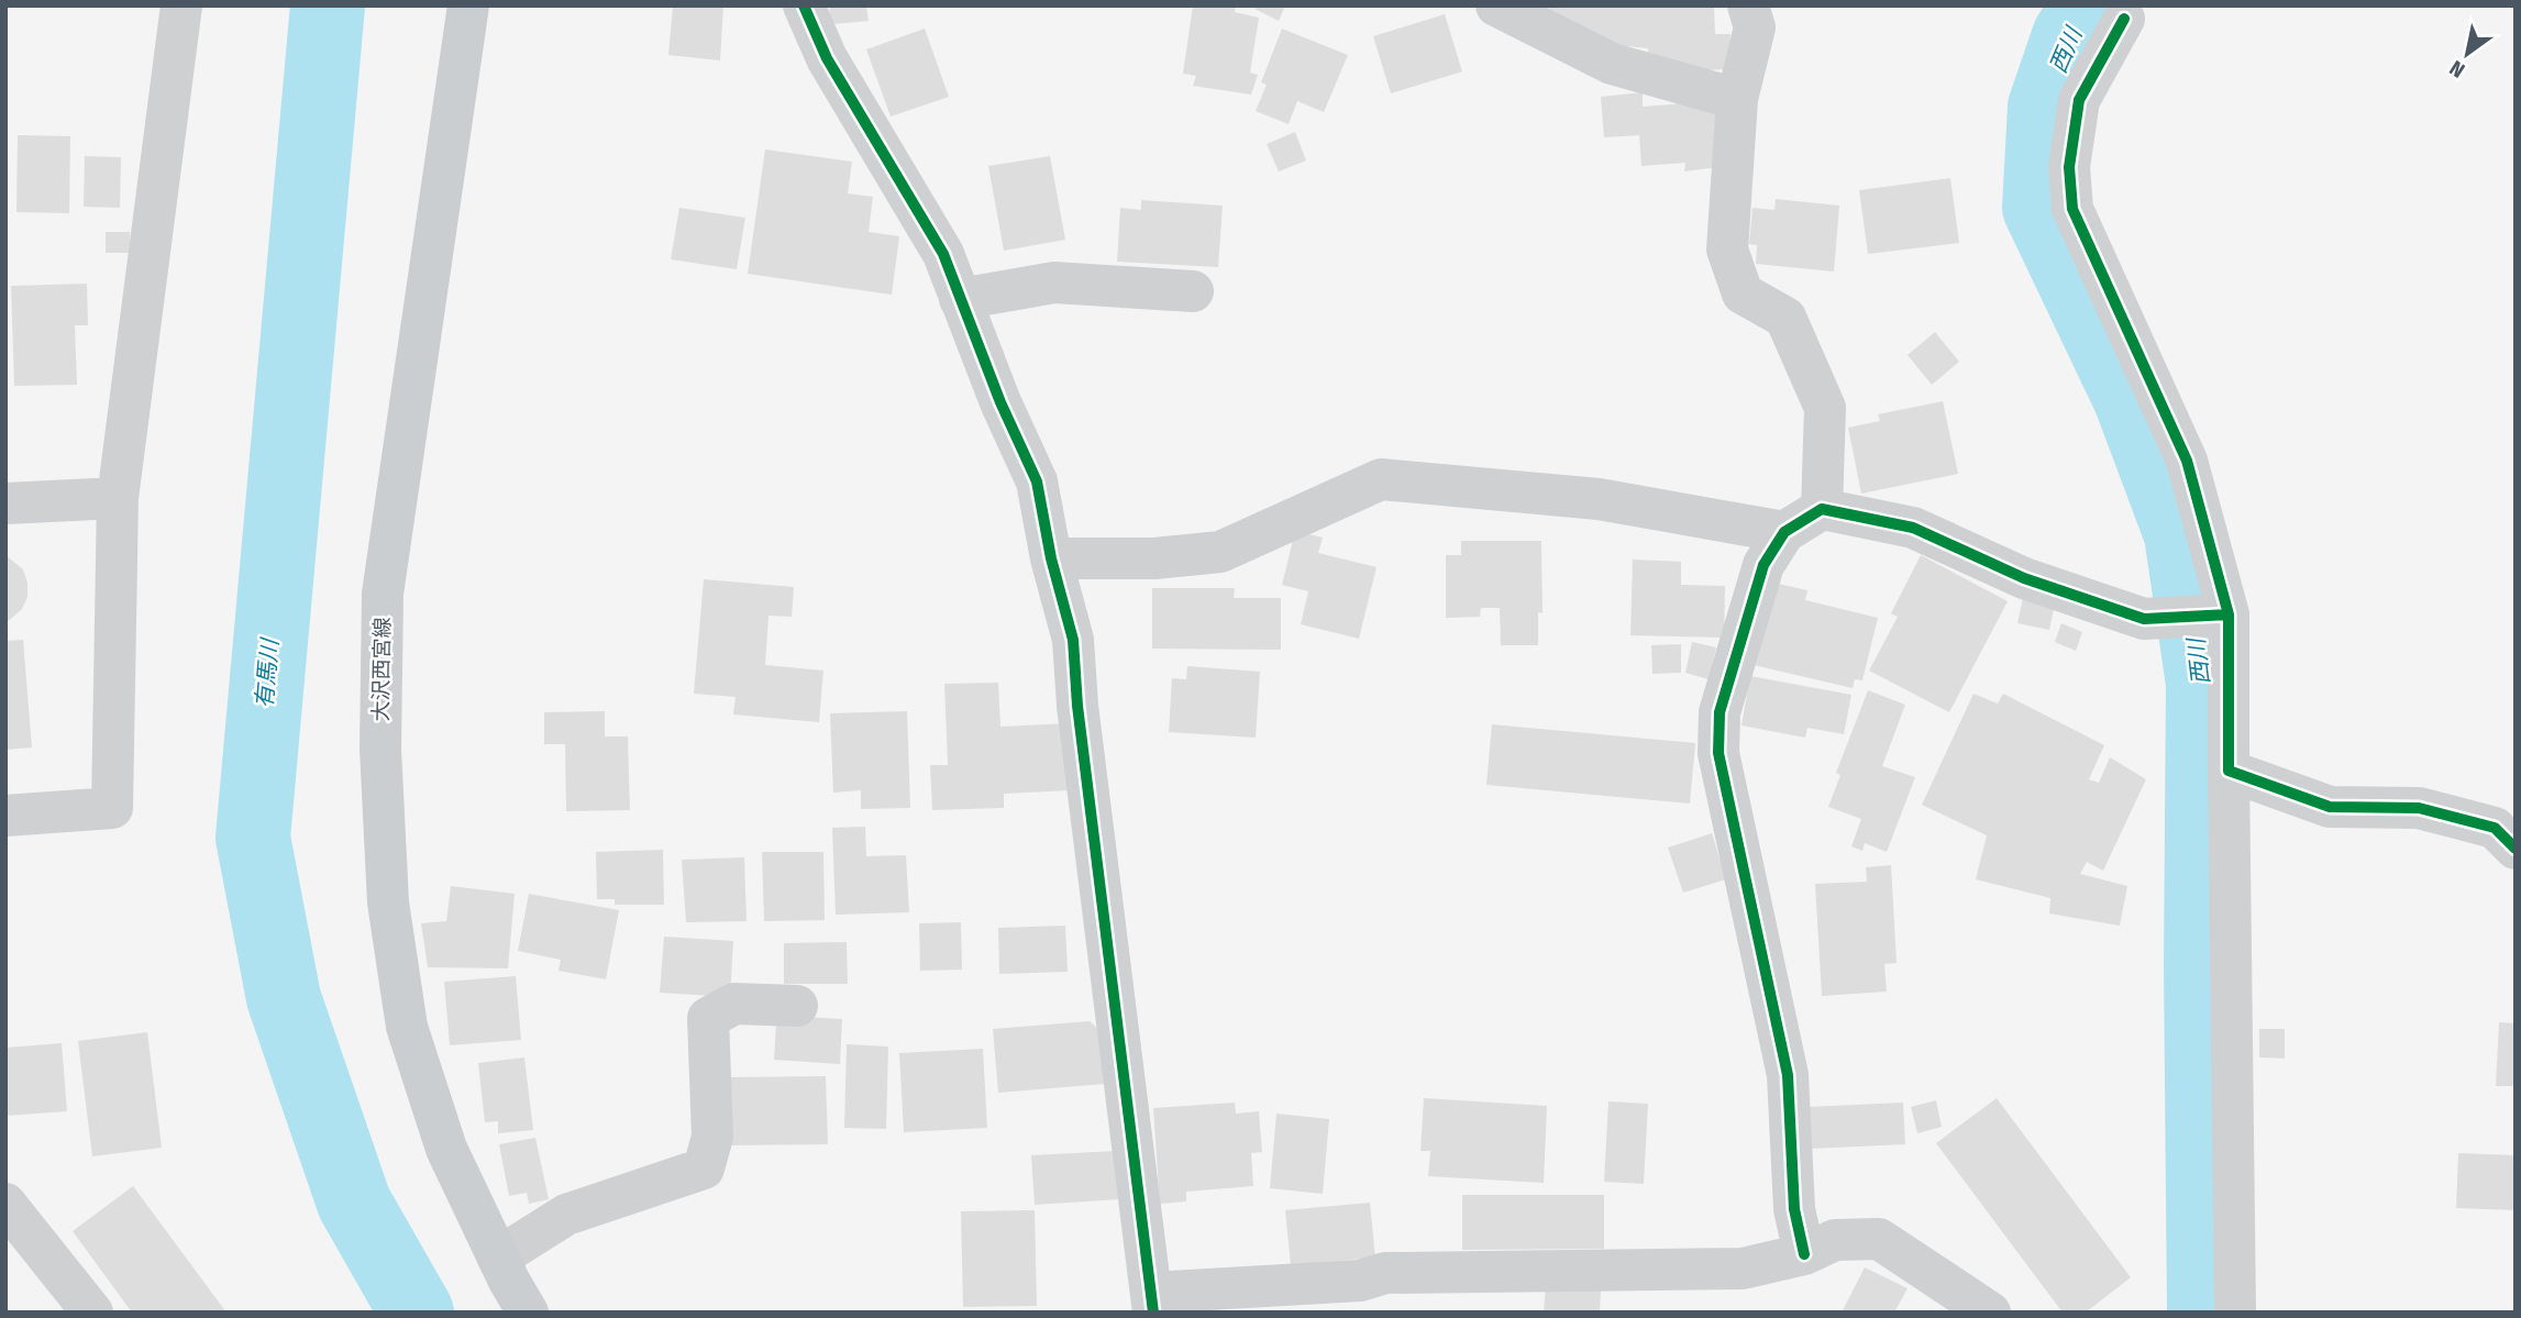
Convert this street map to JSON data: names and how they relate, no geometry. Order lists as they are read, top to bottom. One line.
{"streets":{"main road":["大沢西宮線"]},"water":["西川","有馬川"],"north":"bottom left"}
